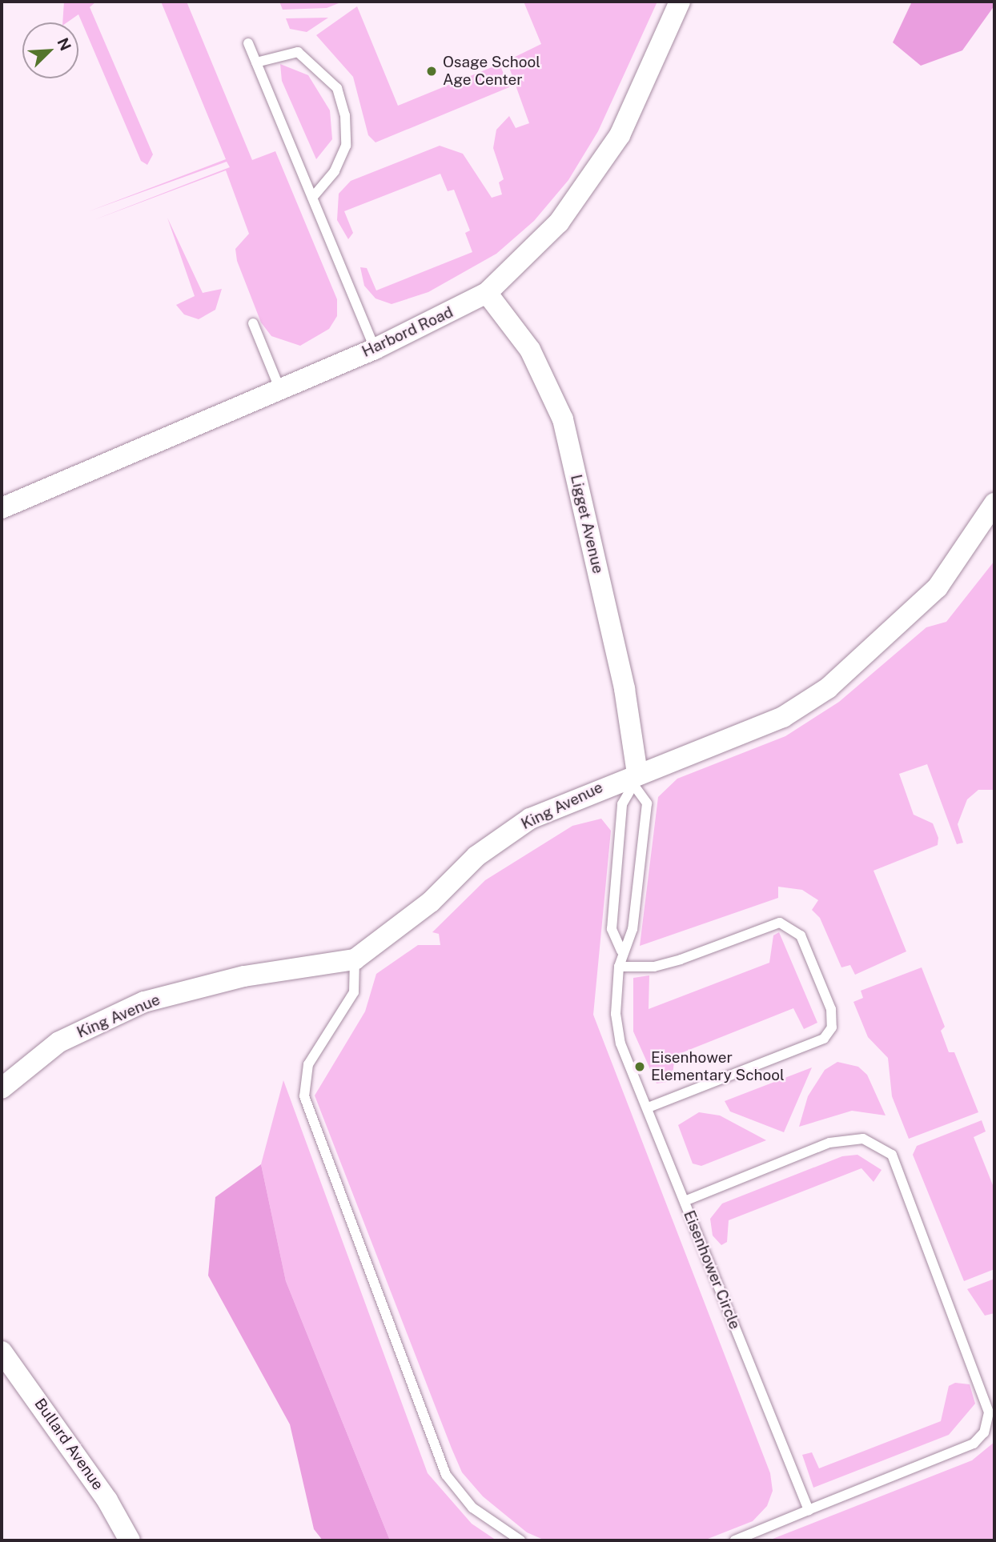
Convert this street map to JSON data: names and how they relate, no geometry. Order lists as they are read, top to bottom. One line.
{"streets":{"street":["Harbord Road","Ligget Avenue","King Avenue","Bullard Avenue"],"lane":["Eisenhower Circle"]},"crossings":[["Harbord Road","Ligget Avenue"],["Ligget Avenue","King Avenue"],["Ligget Avenue","Eisenhower Circle"],["King Avenue","Eisenhower Circle"]],"places":["Osage School Age Center","Eisenhower Elementary School"],"north":"top right"}
